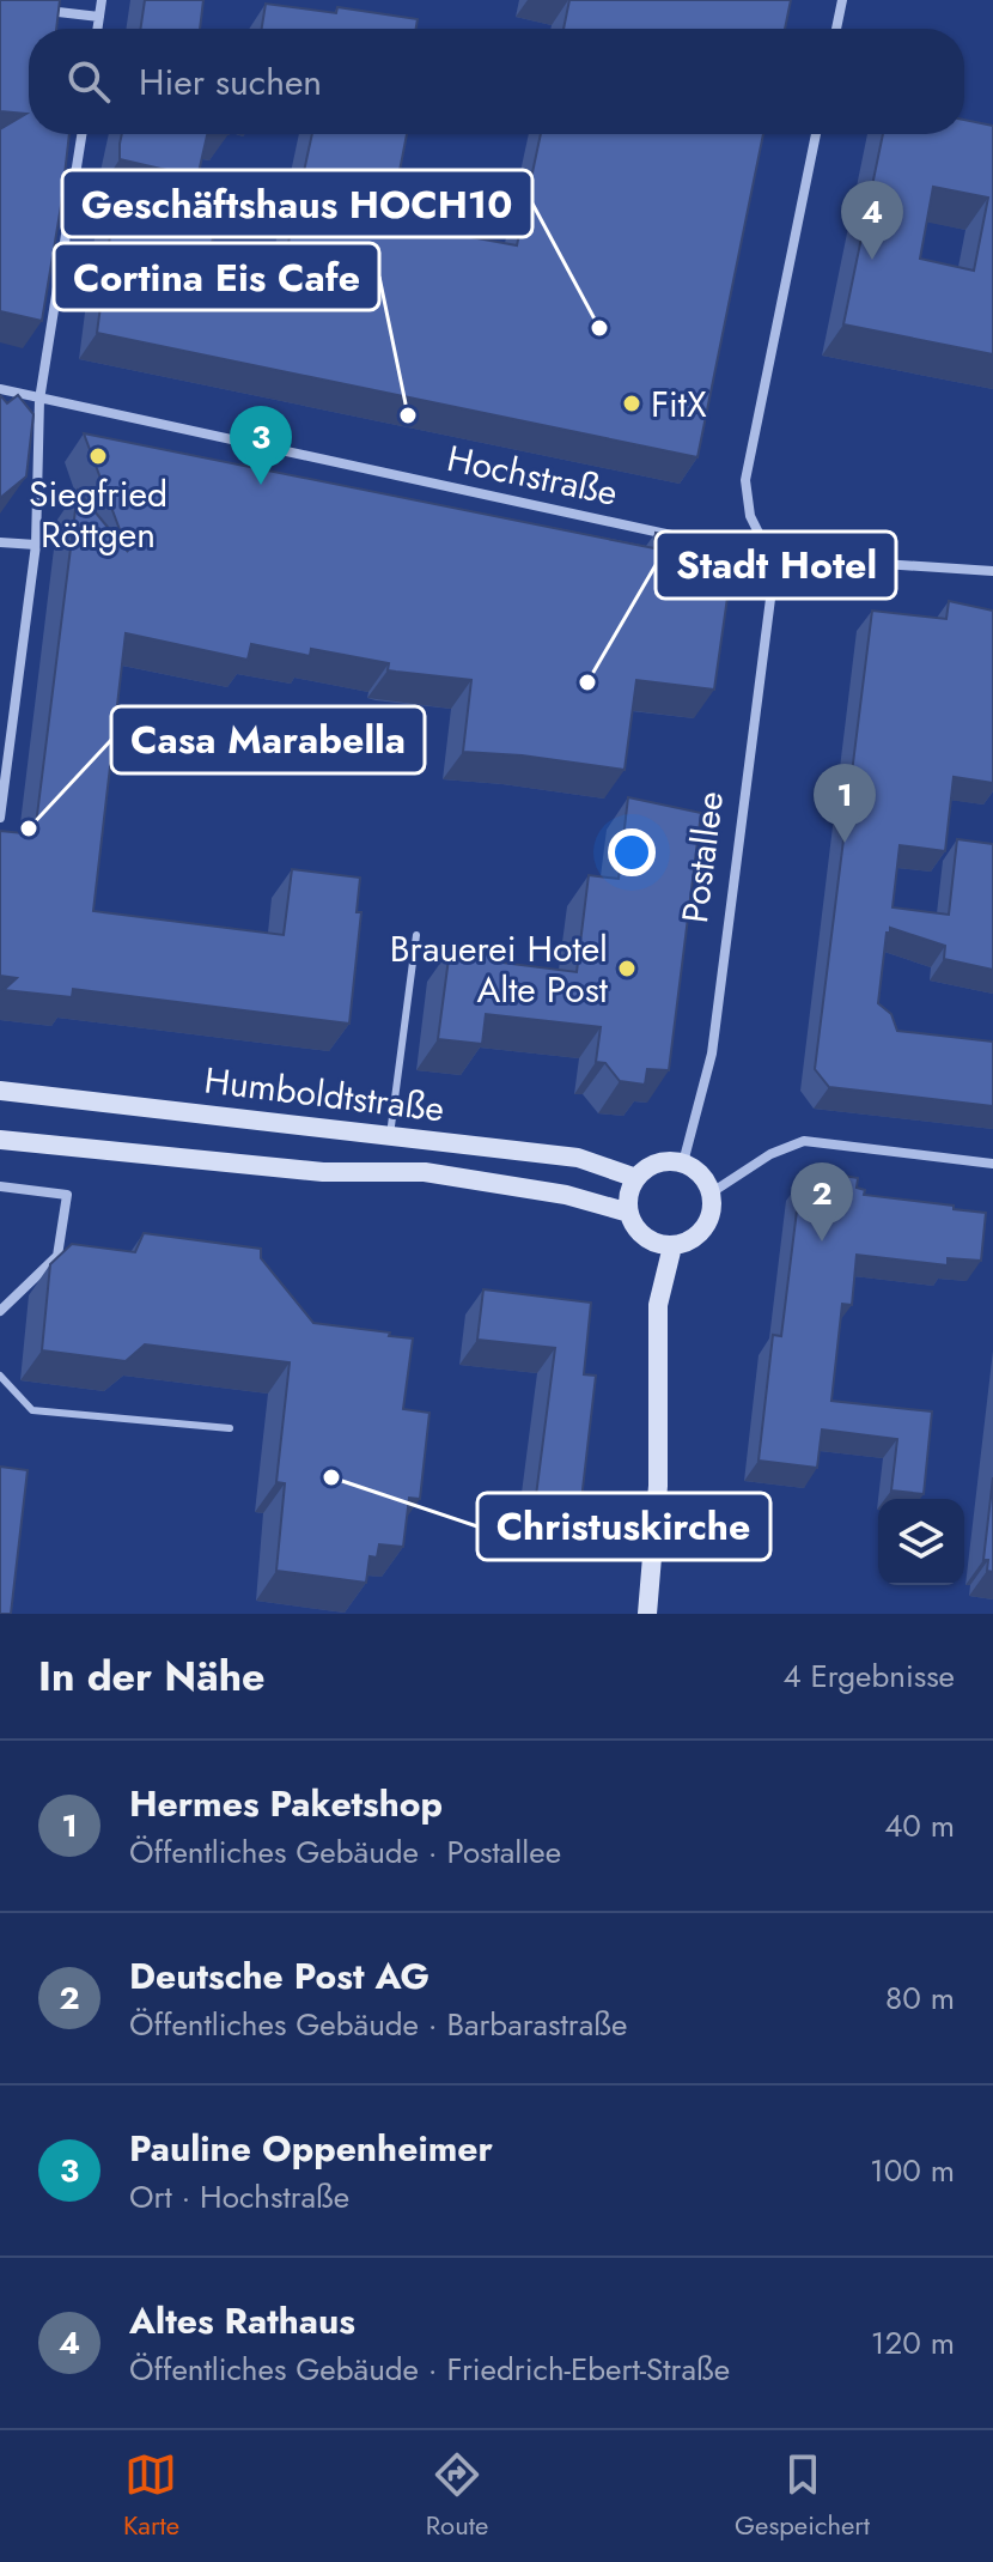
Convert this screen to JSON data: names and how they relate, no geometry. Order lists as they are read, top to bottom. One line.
{"streets":{"main road":["Humboldtstraße"],"street":["Hochstraße","Postallee"]},"crossings":[["Hochstraße","Postallee"],["Postallee","Humboldtstraße"]],"places":["Geschäftshaus HOCH10","FitX","Cortina Eis Cafe","Siegfried Röttgen","Stadt Hotel","Casa Marabella","Brauerei Hotel Alte Post","Christuskirche"],"page":{"search":"Hier suchen","pins":["4","3","1","2"],"heading":["In der Nähe","4 Ergebnisse"],"list":[{"mark":"1","name":"Hermes Paketshop","note":"Öffentliches Gebäude · Postallee","value":"40 m"},{"mark":"2","name":"Deutsche Post AG","note":"Öffentliches Gebäude · Barbarastraße","value":"80 m"},{"mark":"3","name":"Pauline Oppenheimer","note":"Ort · Hochstraße","value":"100 m"},{"mark":"4","name":"Altes Rathaus","note":"Öffentliches Gebäude · Friedrich-Ebert-Straße","value":"120 m"}],"nav":["Karte","Route","Gespeichert"]}}
